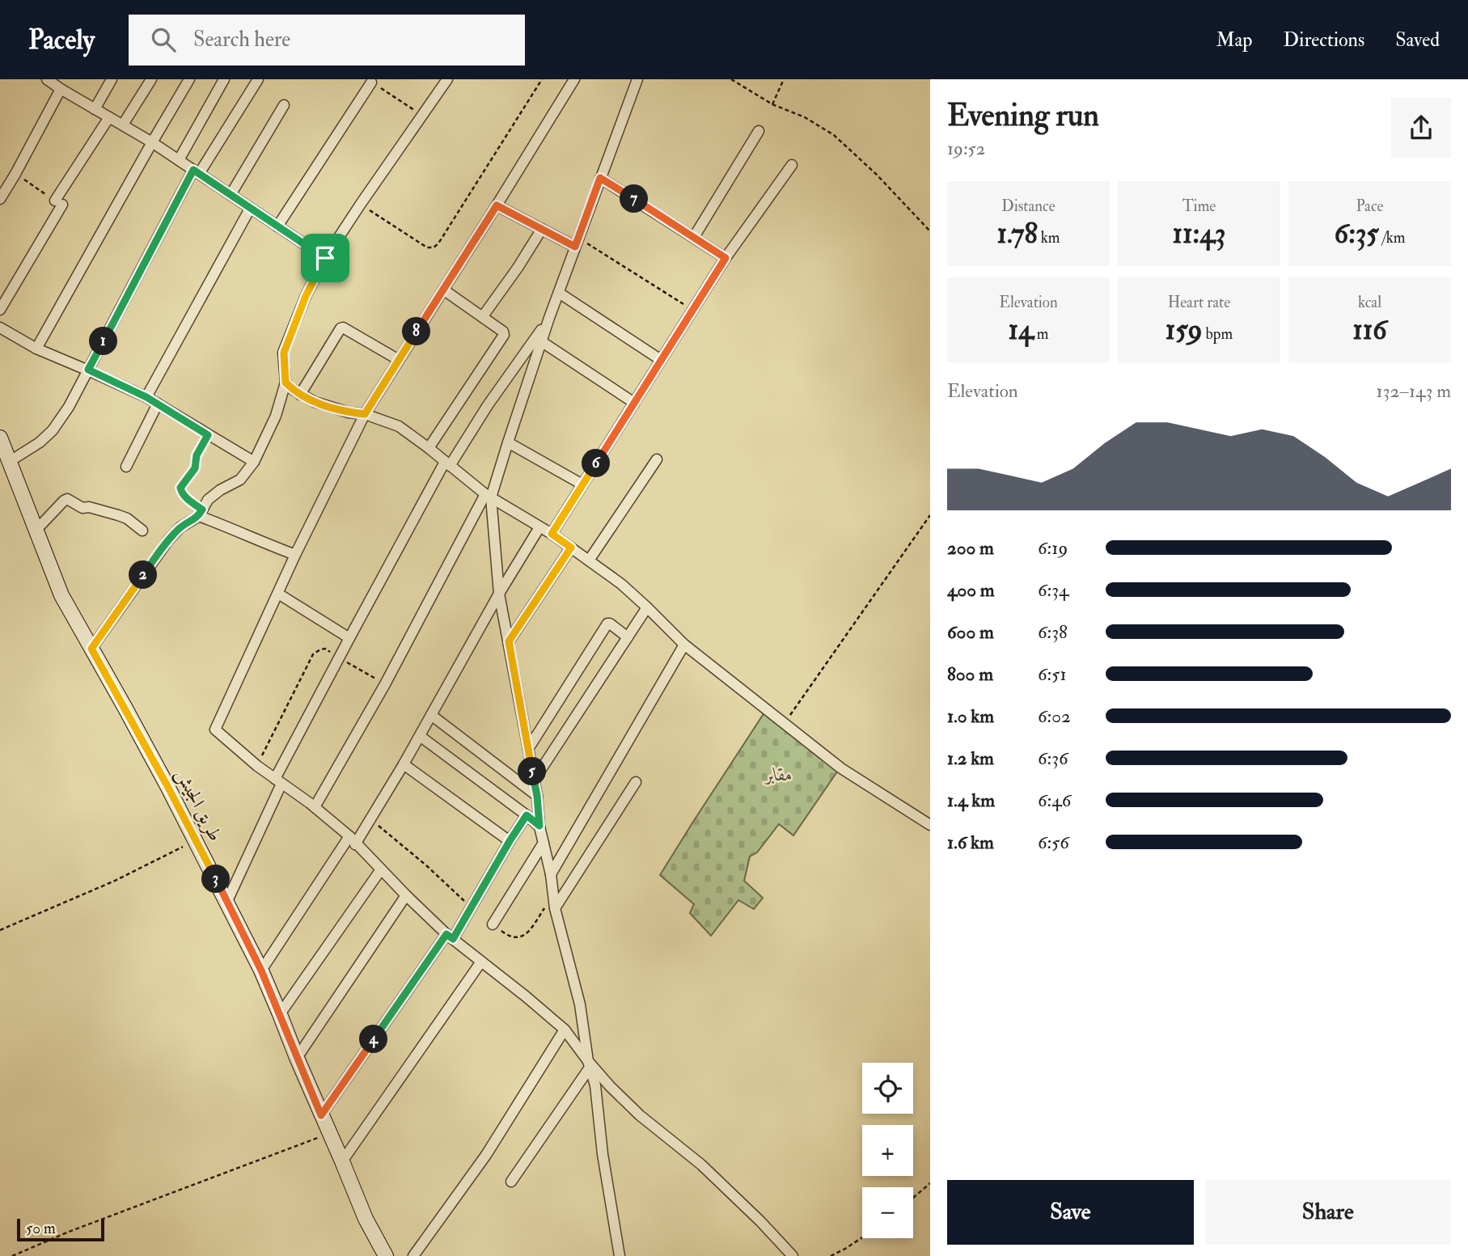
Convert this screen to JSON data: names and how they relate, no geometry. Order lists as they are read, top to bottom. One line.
{"streets":{"main road":["طريق الجيش"]},"parks":["مقابر"],"scale_bar":"50 m","page":{"header":"Pacely","search":"Search here","nav":["Map","Directions","Saved"],"heading":["Evening run","19:52"],"stats":[["Distance","1.78 km"],["Time","11:43"],["Pace","6:35 /km"],["Elevation","14 m"],["Heart rate","159 bpm"],["kcal","116"]],"pins":["7","8","1","6","2","5","3","4"],"chart":["Elevation","132–143 m"],"list":[{"name":"200 m","note":"6:19"},{"name":"400 m","note":"6:34"},{"name":"600 m","note":"6:38"},{"name":"800 m","note":"6:51"},{"name":"1.0 km","note":"6:02"},{"name":"1.2 km","note":"6:36"},{"name":"1.4 km","note":"6:46"},{"name":"1.6 km","note":"6:56"}],"map_buttons":["+","−"],"buttons":["Save","Share"],"scale":"50 m"}}
